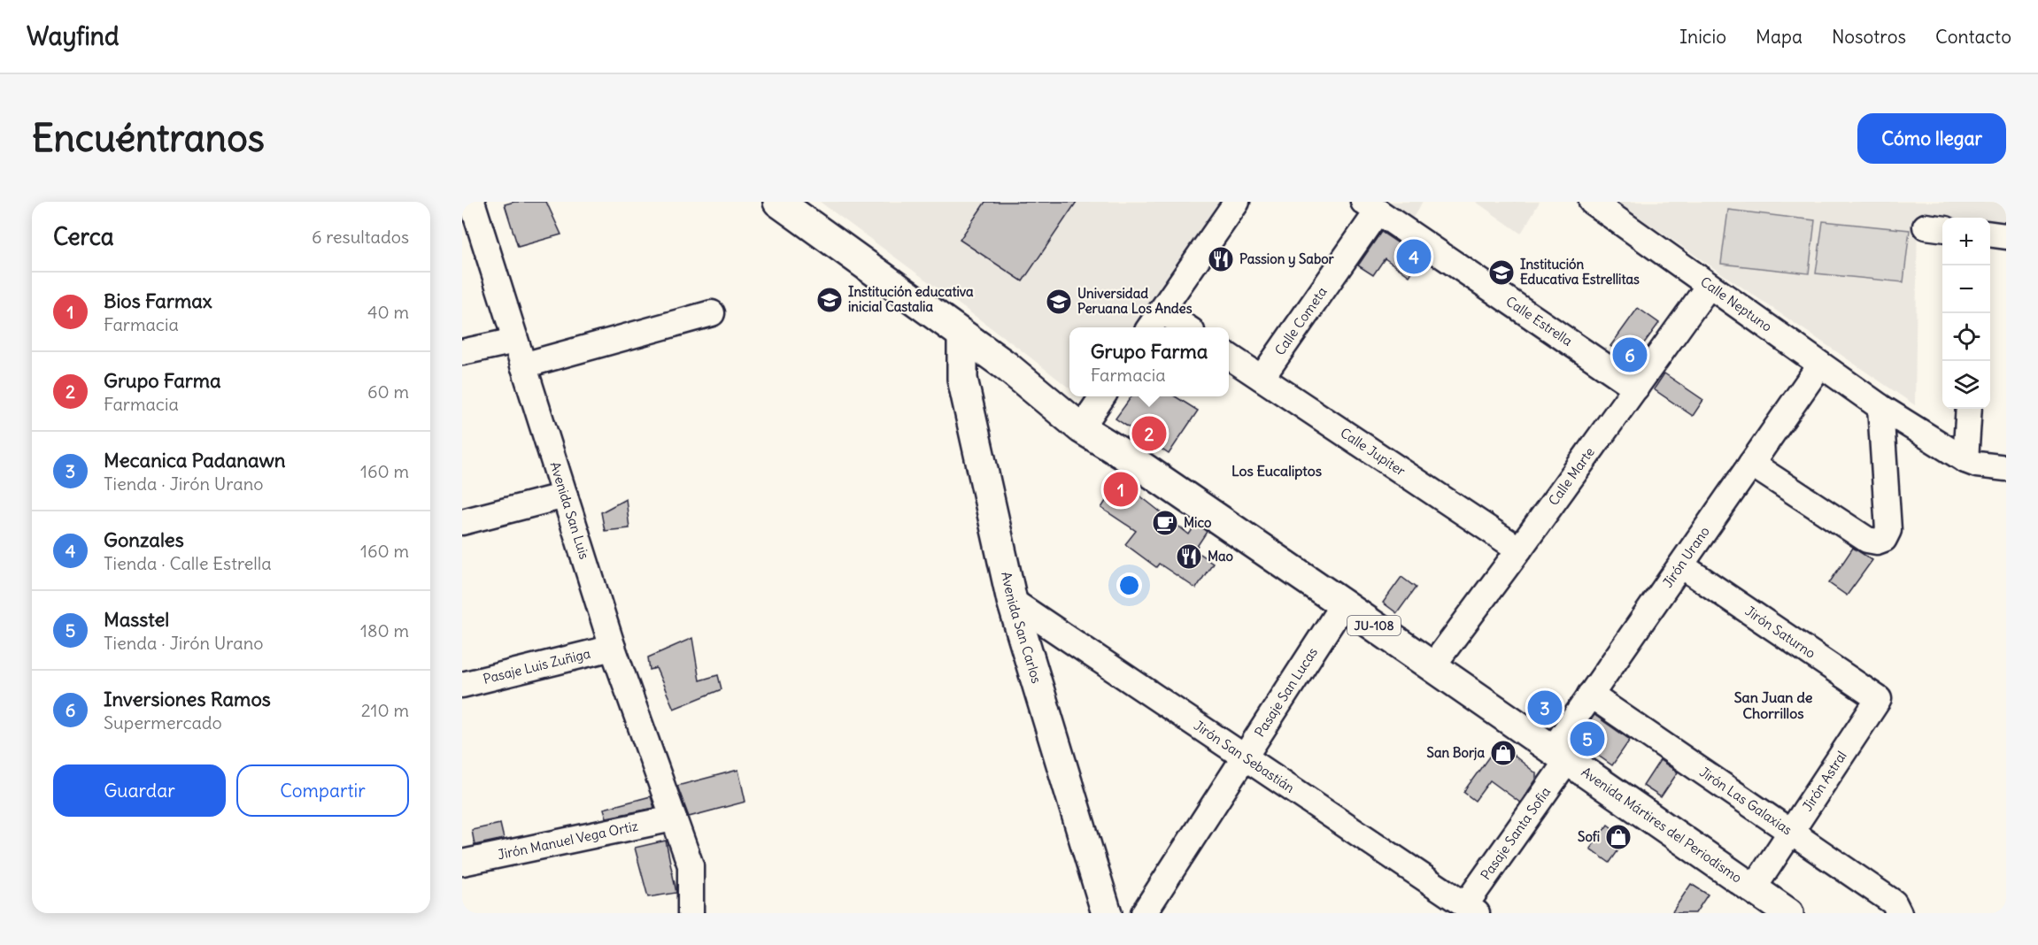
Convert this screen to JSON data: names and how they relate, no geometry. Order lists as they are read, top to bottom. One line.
{"streets":{"main road":["JU-108","Avenida San Carlos","Avenida Mártires del Periodismo"],"street":["Calle Neptuno","Calle Cometa","Calle Estrella","Calle Jupiter","Calle Marte","Avenida San Luis","Jirón Urano","Jirón Saturno","Pasaje Luis Zuñiga","Pasaje San Lucas","Jirón San Sebastián","Jirón Astral","Jirón Las Galaxias","Pasaje Santa Sofia","Jirón Manuel Vega Ortiz"]},"crossings":[["Calle Neptuno","Calle Marte"],["Calle Neptuno","Jirón Urano"],["Calle Cometa","Calle Estrella"],["Calle Cometa","Calle Jupiter"],["Calle Estrella","Calle Marte"],["Calle Jupiter","Calle Marte"],["Calle Marte","Avenida Mártires del Periodismo"],["Avenida San Luis","Pasaje Luis Zuñiga"],["Avenida San Luis","Jirón Manuel Vega Ortiz"],["Jirón Urano","Jirón Saturno"],["Jirón Urano","Jirón Las Galaxias"],["Jirón Urano","Avenida Mártires del Periodismo"],["Jirón Urano","Pasaje Santa Sofia"],["Avenida San Carlos","Jirón San Sebastián"],["Avenida San Carlos","Avenida Mártires del Periodismo"],["Jirón Saturno","Jirón Astral"],["Pasaje San Lucas","Jirón San Sebastián"],["Pasaje San Lucas","Avenida Mártires del Periodismo"],["Jirón San Sebastián","Pasaje Santa Sofia"],["Jirón Astral","Jirón Las Galaxias"],["Jirón Astral","Avenida Mártires del Periodismo"],["Avenida Mártires del Periodismo","Pasaje Santa Sofia"]],"districts":["Los Eucaliptos","San Juan de Chorrillos"],"places":{"restaurant":["Passion y Sabor","Mao"],"school or university":["Institución Educativa Estrellitas","Institución educativa inicial Castalia","Universidad Peruana Los Andes"],"cafe":["Mico"],"shop":["San Borja","Sofi"]},"page":{"header":"Wayfind","nav":["Inicio","Mapa","Nosotros","Contacto"],"buttons":["Cómo llegar",["Guardar","Compartir"]],"title":"Encuéntranos","heading":["Cerca","6 resultados"],"map_buttons":["+","−"],"pins":["4","6","2","1","3","5"],"list":[{"mark":"1","name":"Bios Farmax","note":"Farmacia","value":"40 m"},{"mark":"2","name":"Grupo Farma","note":"Farmacia","value":"60 m"},{"mark":"3","name":"Mecanica Padanawn","note":"Tienda · Jirón Urano","value":"160 m"},{"mark":"4","name":"Gonzales","note":"Tienda · Calle Estrella","value":"160 m"},{"mark":"5","name":"Masstel","note":"Tienda · Jirón Urano","value":"180 m"},{"mark":"6","name":"Inversiones Ramos","note":"Supermercado","value":"210 m"}],"popup":["Grupo Farma","Farmacia"]}}
